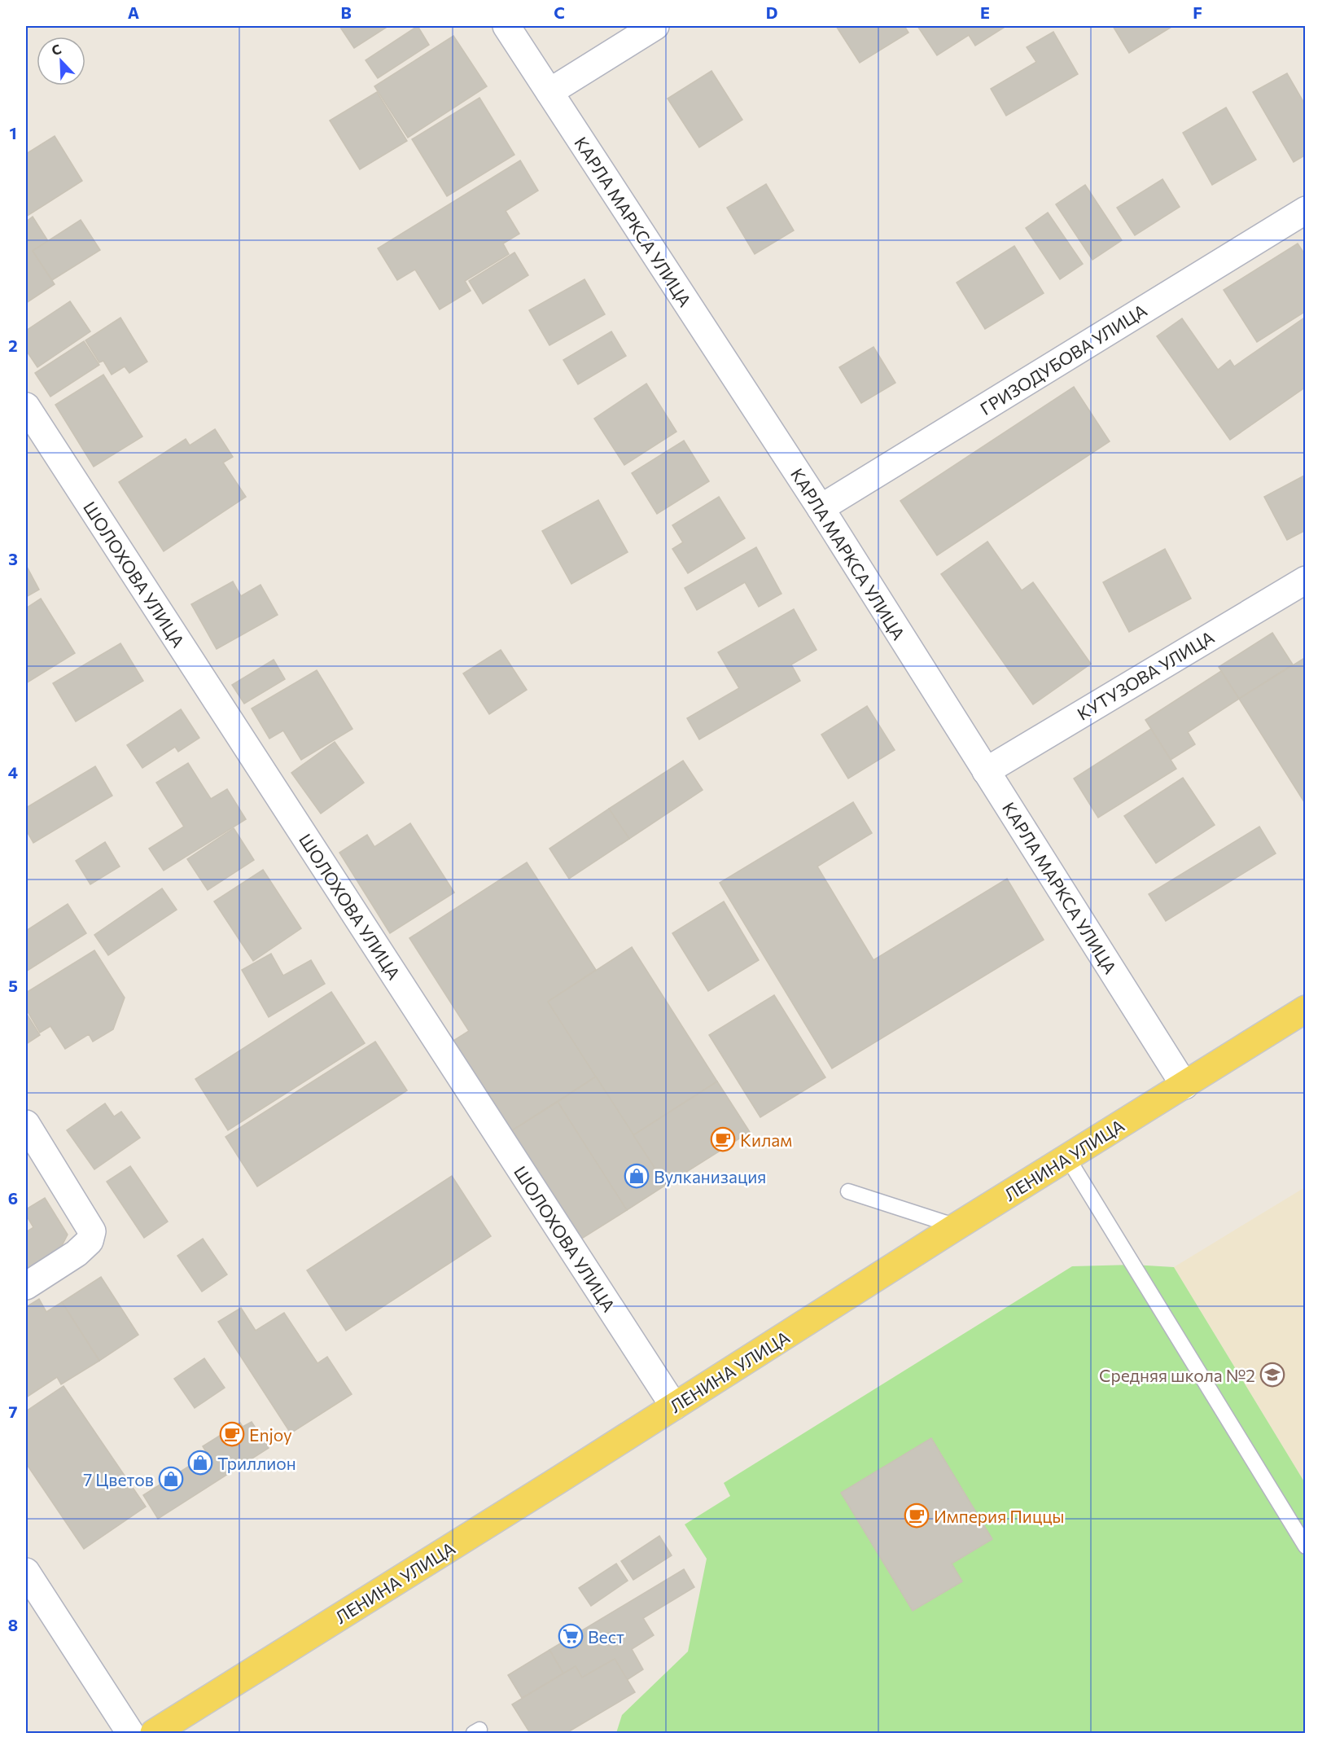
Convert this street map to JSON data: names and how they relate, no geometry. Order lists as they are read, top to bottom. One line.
{"streets":{"main road":["ЛЕНИНА УЛИЦА"],"street":["КАРЛА МАРКСА УЛИЦА","ГРИЗОДУБОВА УЛИЦА","ШОЛОХОВА УЛИЦА","КУТУЗОВА УЛИЦА"]},"crossings":[["КАРЛА МАРКСА УЛИЦА","ГРИЗОДУБОВА УЛИЦА"],["КАРЛА МАРКСА УЛИЦА","КУТУЗОВА УЛИЦА"],["КАРЛА МАРКСА УЛИЦА","ЛЕНИНА УЛИЦА"],["ШОЛОХОВА УЛИЦА","ЛЕНИНА УЛИЦА"]],"places":{"cafe":["Килам","Enjoy","Империя Пиццы"],"shop":["Вулканизация","Триллион","7 Цветов"],"school or university":["Средняя школа №2"],"supermarket":["Вест"]},"north":"top left","grid":{"columns":["A","B","C","D","E","F"],"rows":["1","2","3","4","5","6","7","8"]}}
